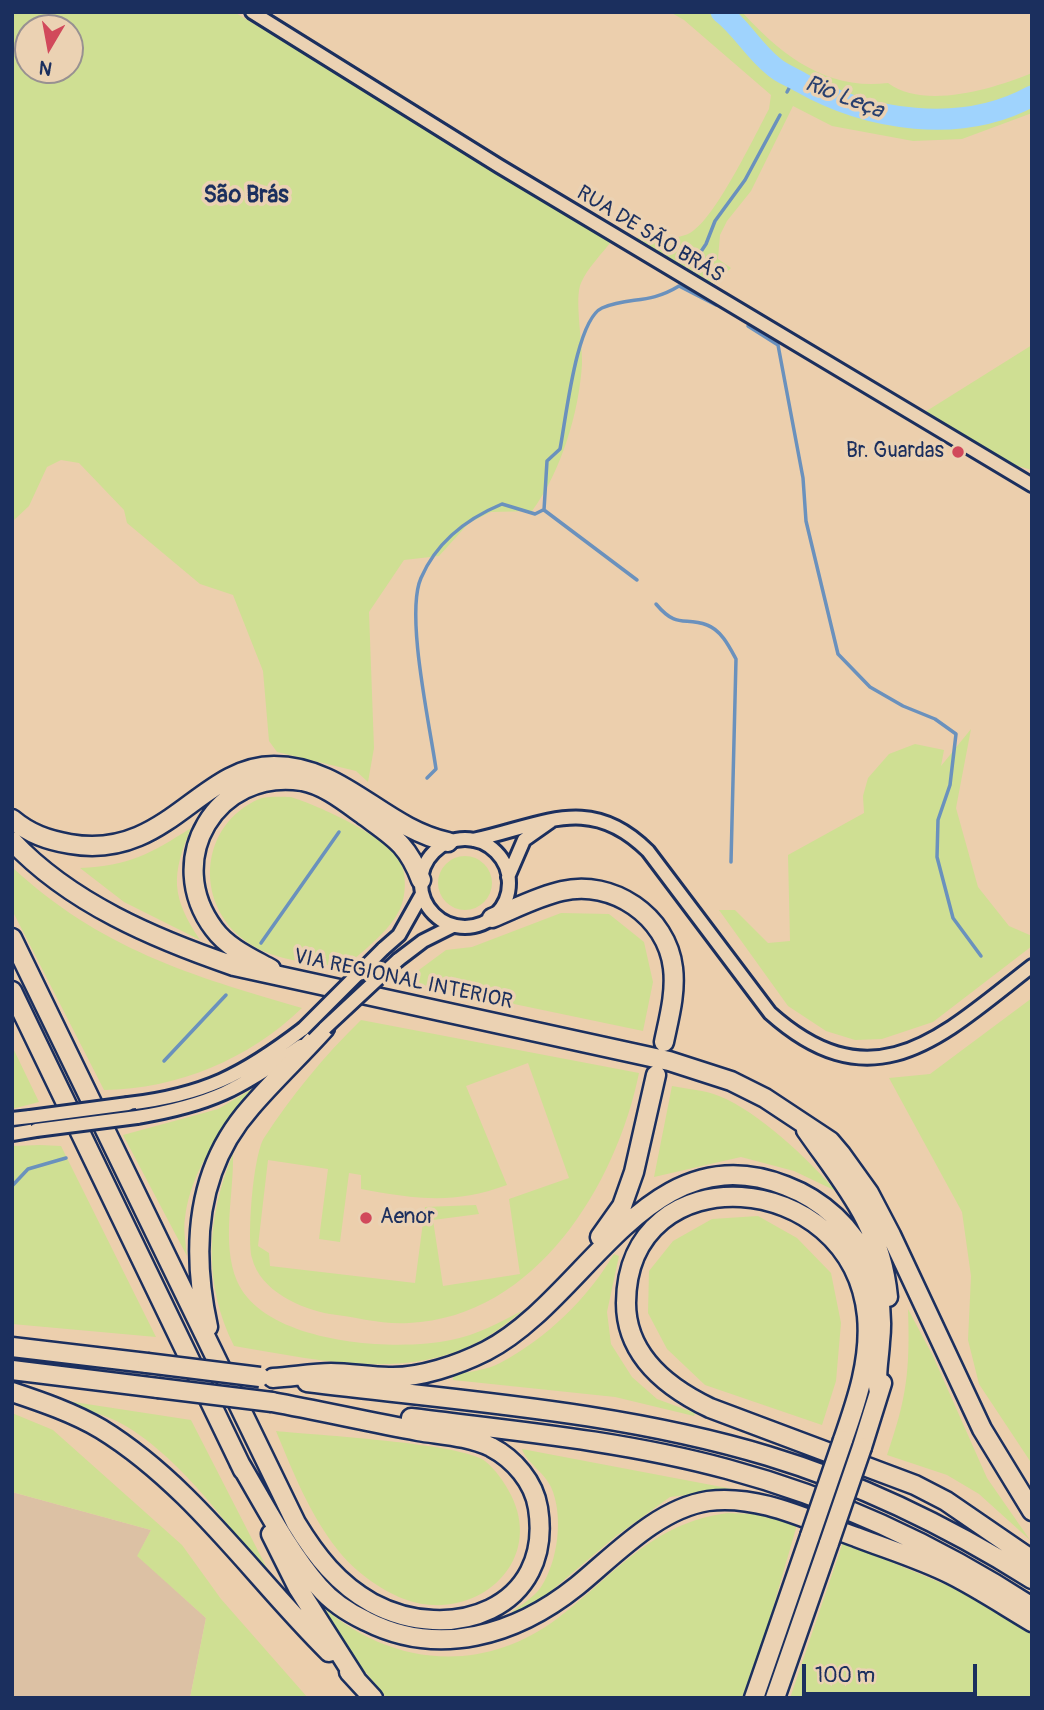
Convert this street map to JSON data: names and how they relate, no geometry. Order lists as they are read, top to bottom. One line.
{"streets":{"highway":["VIA REGIONAL INTERIOR"],"main road":["RUA DE SÃO BRÁS"]},"districts":["São Brás"],"water":["Rio Leça"],"places":["Br. Guardas","Aenor"],"scale_bar":"100 m","north":"bottom"}
